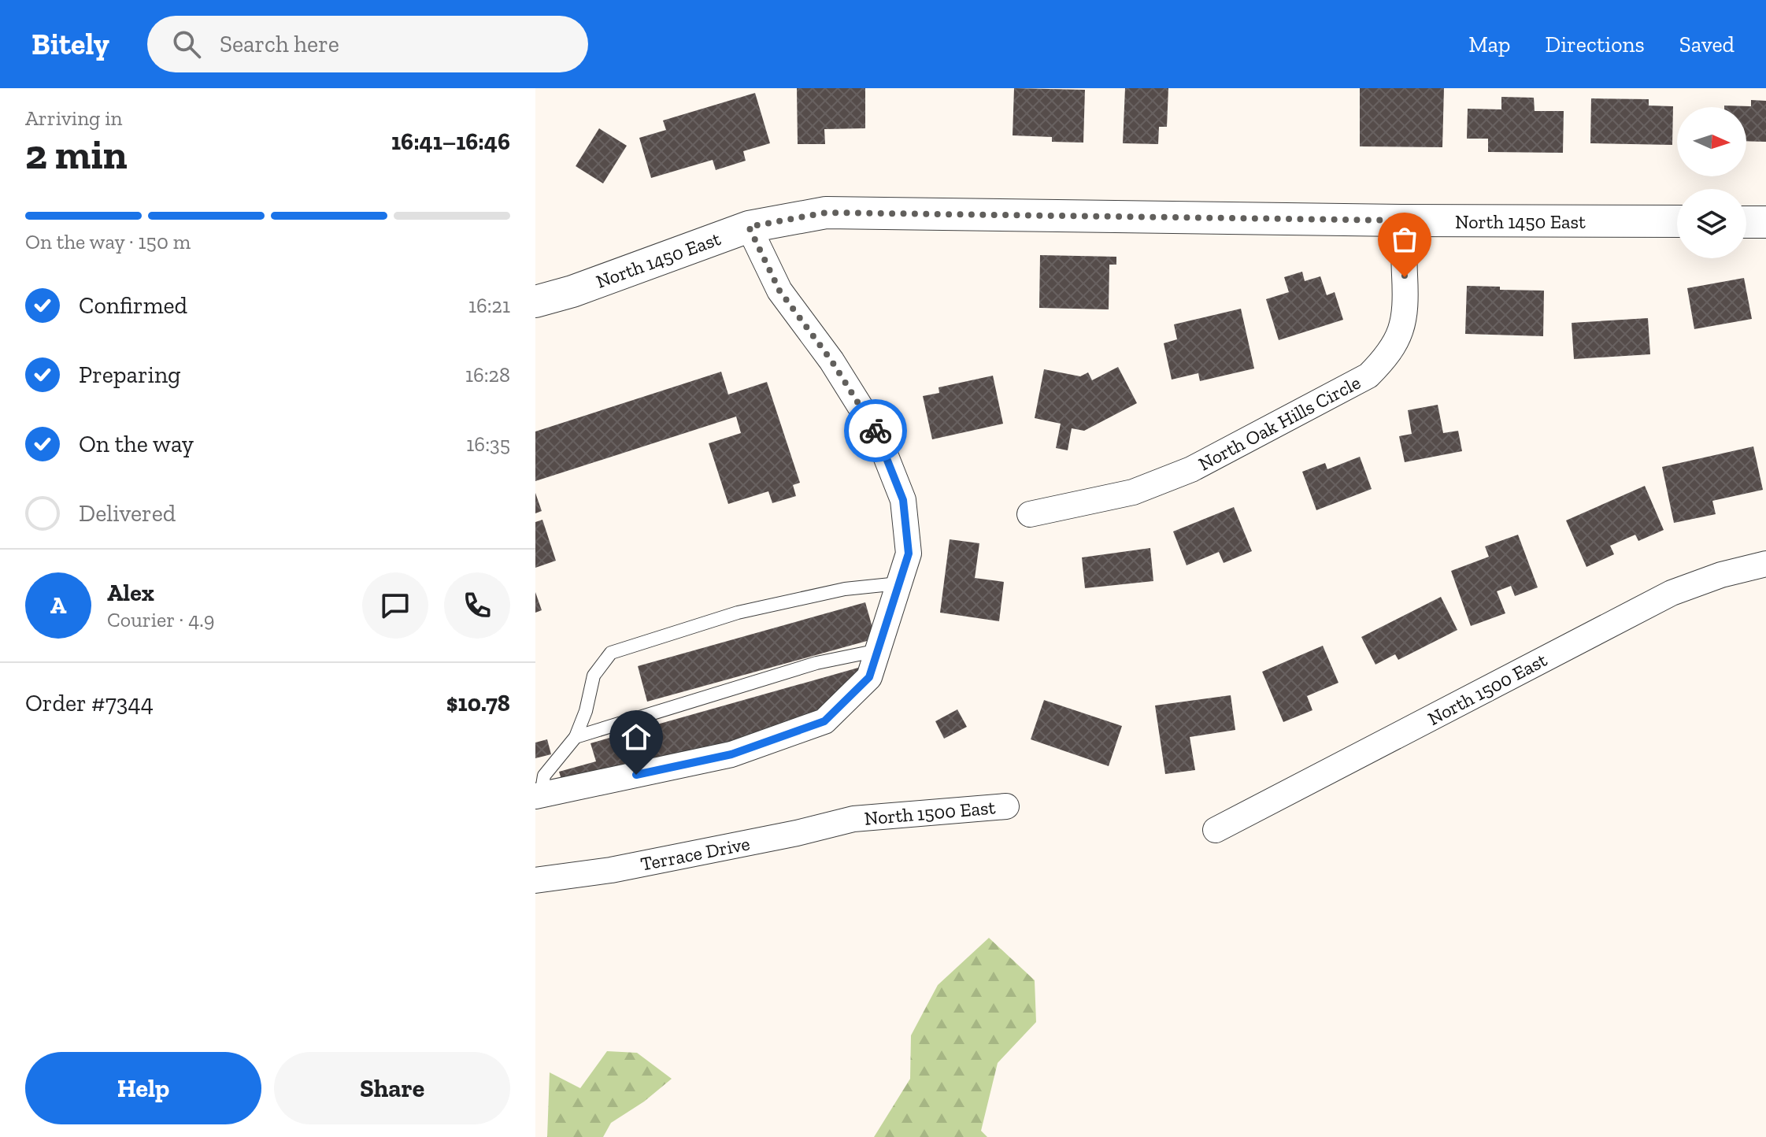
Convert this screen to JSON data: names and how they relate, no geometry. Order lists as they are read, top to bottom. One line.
{"streets":{"street":["North 1450 East","North Oak Hills Circle","North 1500 East","Terrace Drive"]},"crossings":[["North 1450 East","North Oak Hills Circle"],["North 1500 East","Terrace Drive"]],"north":"right","page":{"header":"Bitely","search":"Search here","nav":["Map","Directions","Saved"],"heading":["2 min","Arriving in","16:41–16:46"],"panel":["Alex","Courier · 4.9","Order #7344","$10.78"],"bar":"On the way · 150 m","list":[["Confirmed","16:21"],["Preparing","16:28"],["On the way","16:35"],"Delivered"],"round":"A","buttons":["Help","Share"]}}
